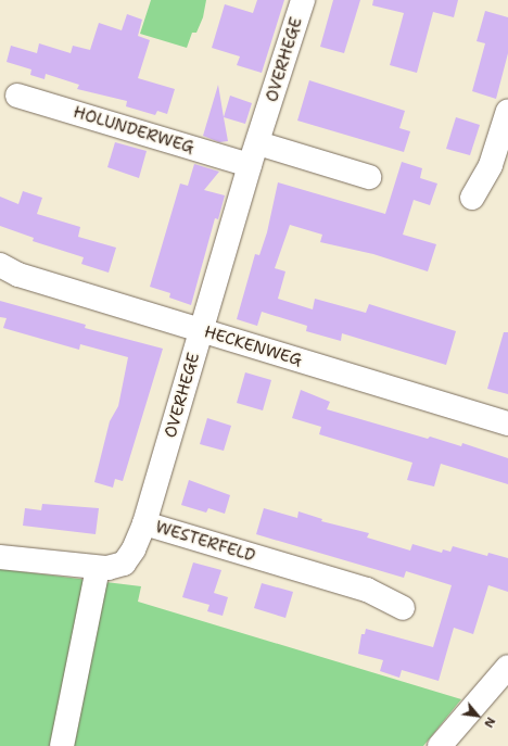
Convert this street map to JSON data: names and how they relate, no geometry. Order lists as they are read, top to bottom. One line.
{"streets":{"street":["OVERHEGE","HOLUNDERWEG","HECKENWEG","WESTERFELD"]},"crossings":[["OVERHEGE","HOLUNDERWEG"],["OVERHEGE","HECKENWEG"],["OVERHEGE","WESTERFELD"]],"north":"bottom right"}
